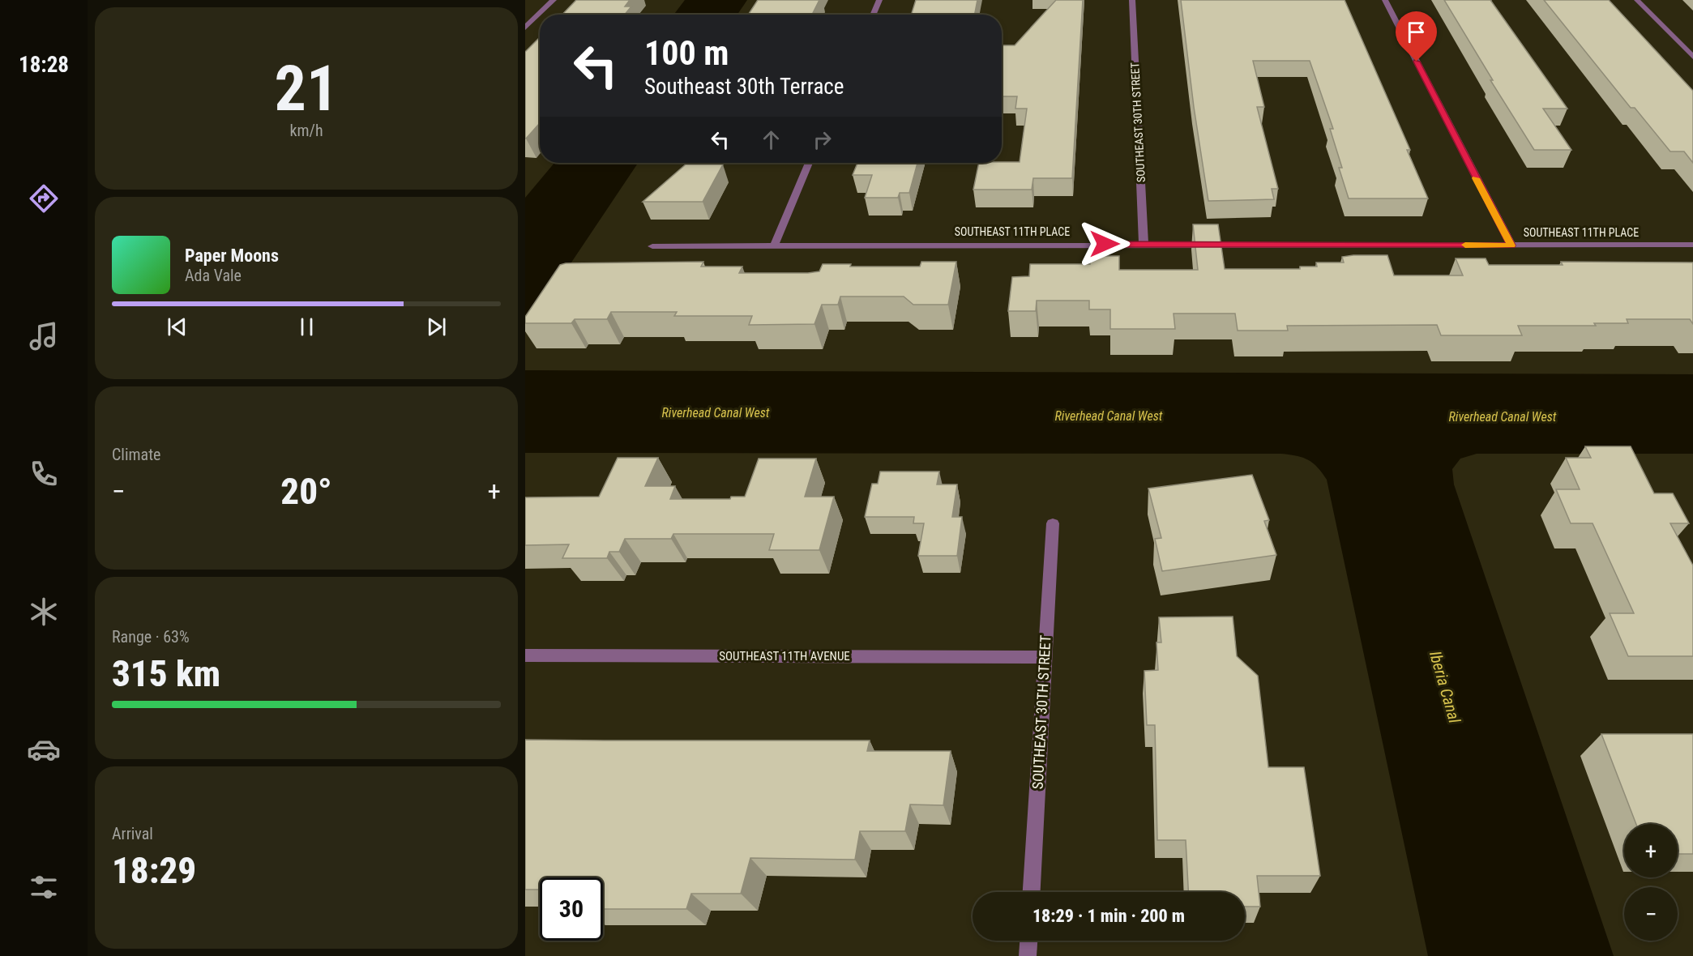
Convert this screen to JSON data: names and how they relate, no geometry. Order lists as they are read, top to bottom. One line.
{"streets":{"street":["SOUTHEAST 30TH STREET","SOUTHEAST 11TH PLACE","SOUTHEAST 11TH AVENUE"]},"crossings":[["SOUTHEAST 30TH STREET","SOUTHEAST 11TH PLACE"],["SOUTHEAST 30TH STREET","SOUTHEAST 11TH AVENUE"]],"water":["Riverhead Canal West","Iberia Canal"],"page":{"tabs":"18:28","tile":[["21","km/h"],"Climate",["Range · 63%","315 km"],["Arrival","18:29"]],"turn":["100 m","Southeast 30th Terrace"],"song":["Paper Moons","Ada Vale"],"heat":["−","20°","+"],"map_buttons":["+","−"],"limit":"30","trip":"18:29 · 1 min · 200 m"}}
